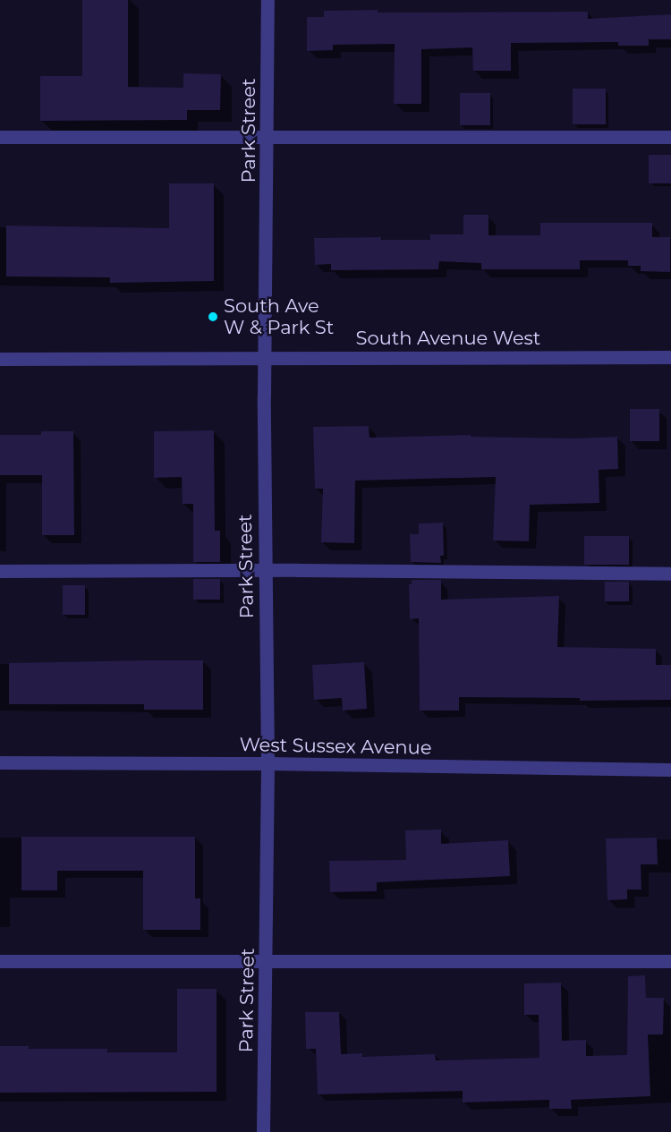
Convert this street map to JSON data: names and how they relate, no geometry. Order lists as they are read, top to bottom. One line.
{"streets":{"street":["Park Street","South Avenue West","West Sussex Avenue"]},"crossings":[["Park Street","South Avenue West"],["Park Street","West Sussex Avenue"]],"places":["South Ave W & Park St"]}
